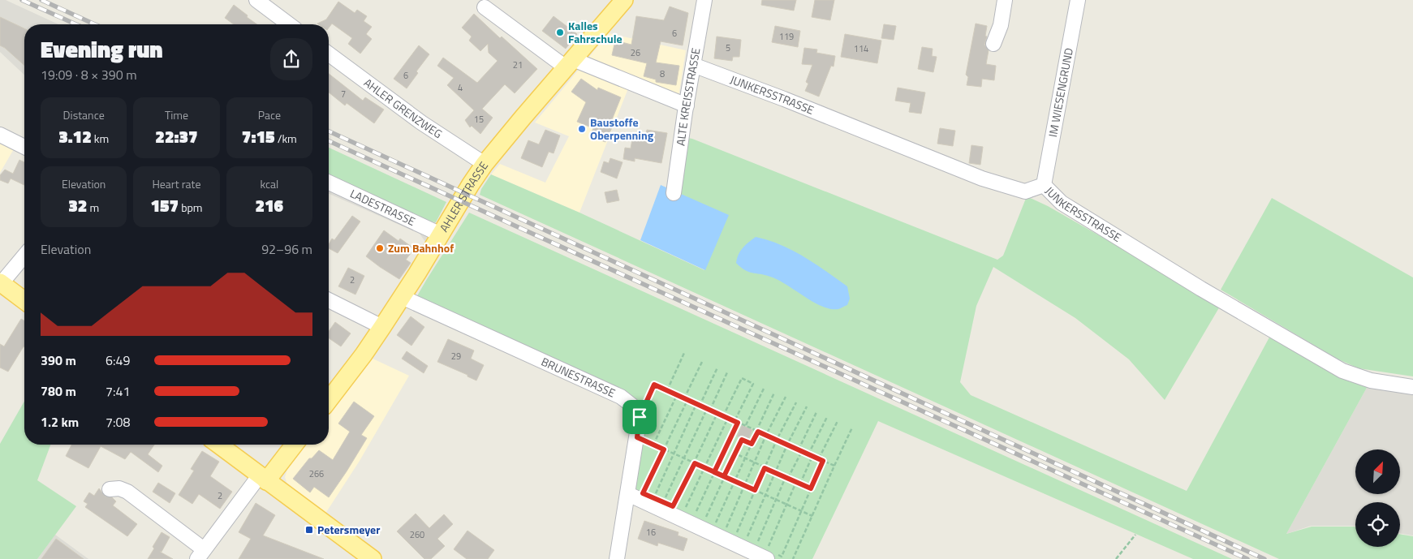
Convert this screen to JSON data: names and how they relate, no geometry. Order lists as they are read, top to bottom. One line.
{"streets":{"main road":["AHLER STRASSE"],"street":["IM WIESENGRUND","JUNKERSSTRASSE","ALTE KREISSTRASSE","AHLER GRENZWEG","LADESTRASSE","BRUNESTRASSE"]},"crossings":[["IM WIESENGRUND","JUNKERSSTRASSE"],["JUNKERSSTRASSE","ALTE KREISSTRASSE"],["AHLER GRENZWEG","AHLER STRASSE"],["AHLER STRASSE","LADESTRASSE"],["AHLER STRASSE","BRUNESTRASSE"]],"places":{"other":["Kalles Fahrschule","Baustoffe Oberpenning","Zum Bahnhof"],"transit":["Petersmeyer"]},"house_numbers":["6","119","5","114","26","21","8","6","4","7","15","2","29","266","2","16","260"],"north":"top right","page":{"heading":["Evening run","19:09 · 8 × 390 m"],"stats":[["Distance","3.12 km"],["Time","22:37"],["Pace","7:15 /km"],["Elevation","32 m"],["Heart rate","157 bpm"],["kcal","216"]],"chart":["Elevation","92–96 m"],"list":[{"name":"390 m","note":"6:49"},{"name":"780 m","note":"7:41"},{"name":"1.2 km","note":"7:08"}]}}
